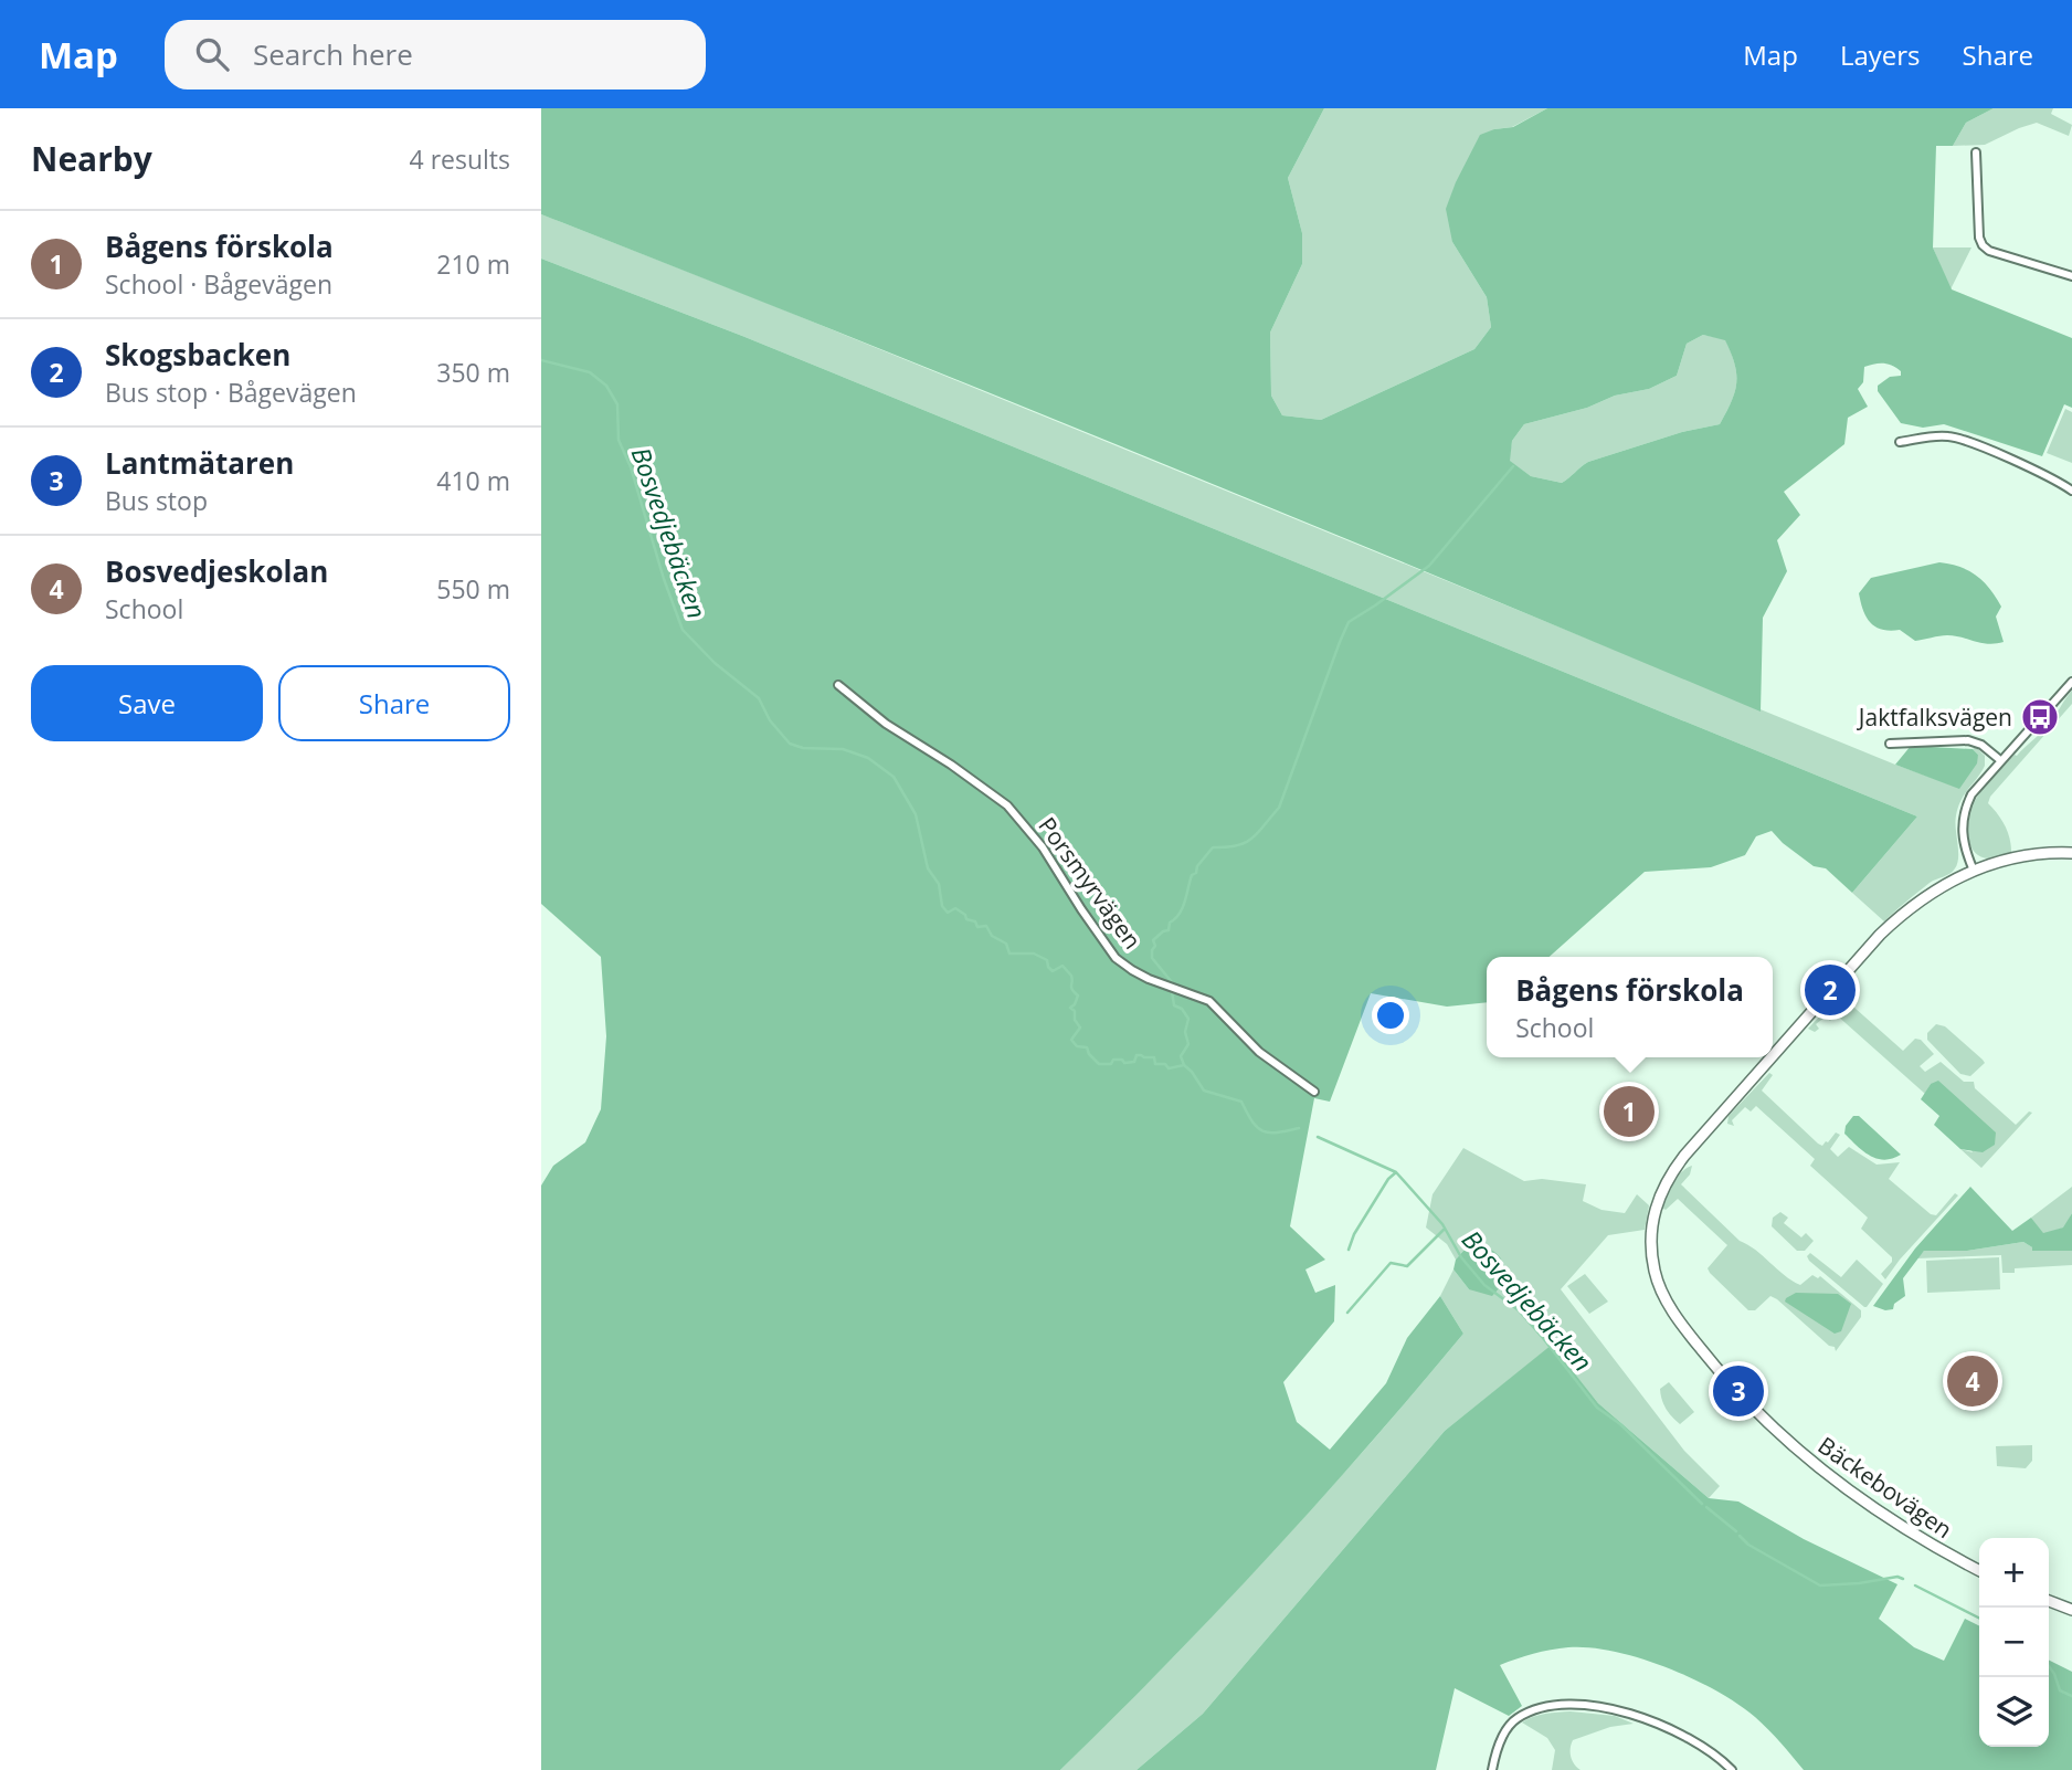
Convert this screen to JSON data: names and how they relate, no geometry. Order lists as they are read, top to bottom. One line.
{"streets":{"street":["Porsmyrvägen","Bäckebovägen"]},"water":["Bosvedjebäcken"],"places":{"bus stop":["Jaktfalksvägen"]},"page":{"header":"Map","search":"Search here","nav":["Map","Layers","Share"],"heading":["Nearby","4 results"],"list":[{"mark":"1","name":"Bågens förskola","note":"School · Bågevägen","value":"210 m"},{"mark":"2","name":"Skogsbacken","note":"Bus stop · Bågevägen","value":"350 m"},{"mark":"3","name":"Lantmätaren","note":"Bus stop","value":"410 m"},{"mark":"4","name":"Bosvedjeskolan","note":"School","value":"550 m"}],"buttons":["Save","Share"],"popup":["Bågens förskola","School"],"pins":["2","1","4","3"],"map_buttons":["+","−"]}}
